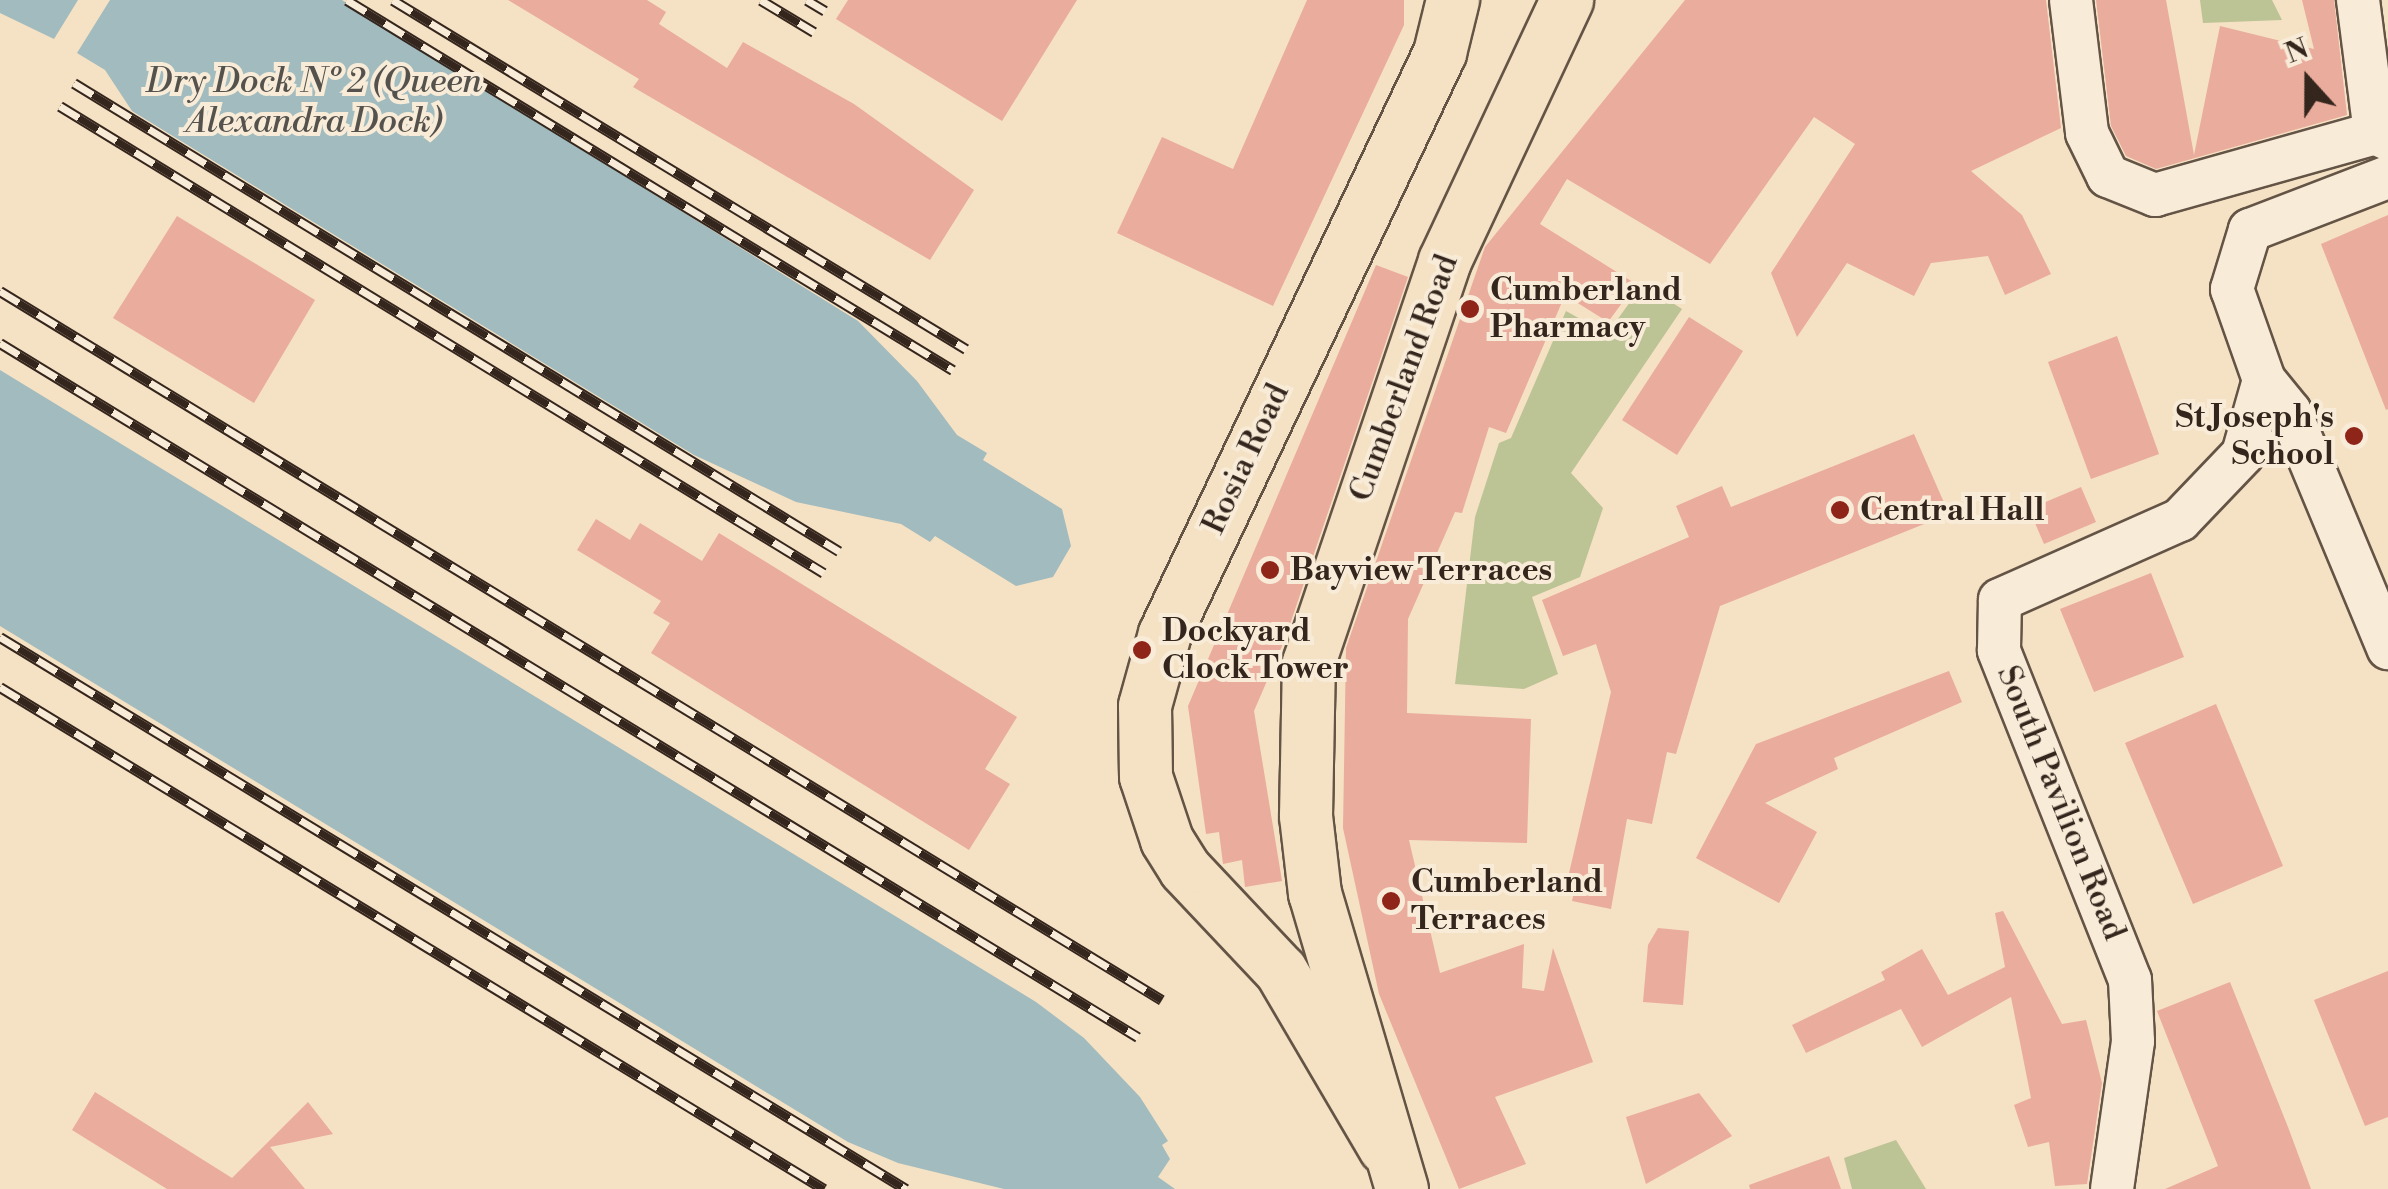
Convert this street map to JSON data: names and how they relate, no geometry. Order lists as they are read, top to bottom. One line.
{"streets":{"main road":["Cumberland Road","Rosia Road"],"street":["South Pavilion Road"]},"crossings":[["Cumberland Road","Rosia Road"]],"water":["Dry Dock № 2 (Queen Alexandra Dock)"],"places":["Cumberland Pharmacy","St Joseph's School","Central Hall","Bayview Terraces","Dockyard Clock Tower","Cumberland Terraces"],"north":"top"}
